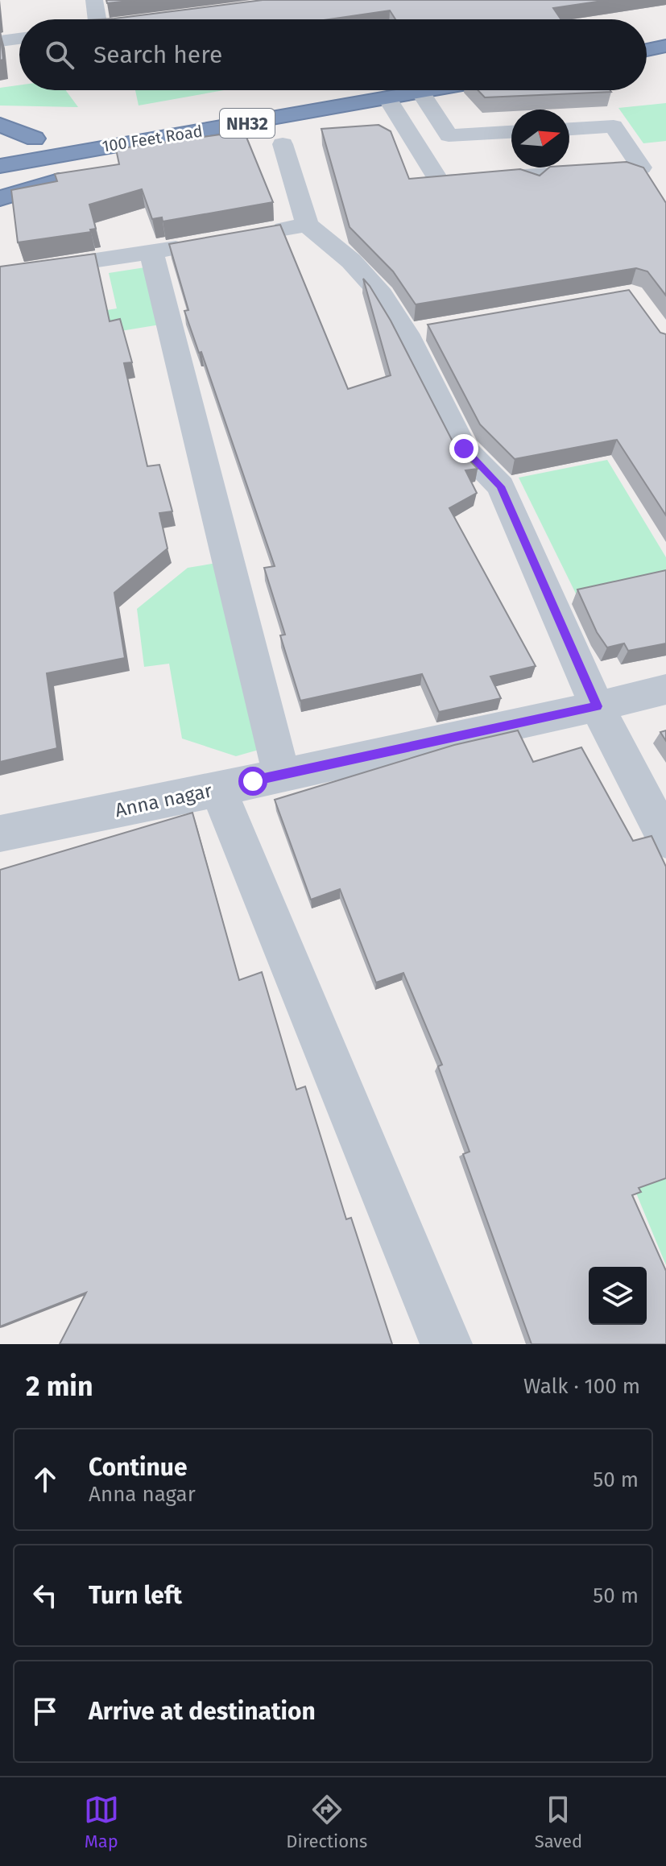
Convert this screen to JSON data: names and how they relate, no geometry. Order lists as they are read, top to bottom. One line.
{"streets":{"highway":["NH32","100 Feet Road"],"street":["Anna nagar"]},"north":"right","page":{"search":"Search here","heading":["2 min","Walk · 100 m"],"list":[["Continue","Anna nagar","50 m"],["Turn left","50 m"],"Arrive at destination"],"nav":["Map","Directions","Saved"]}}
